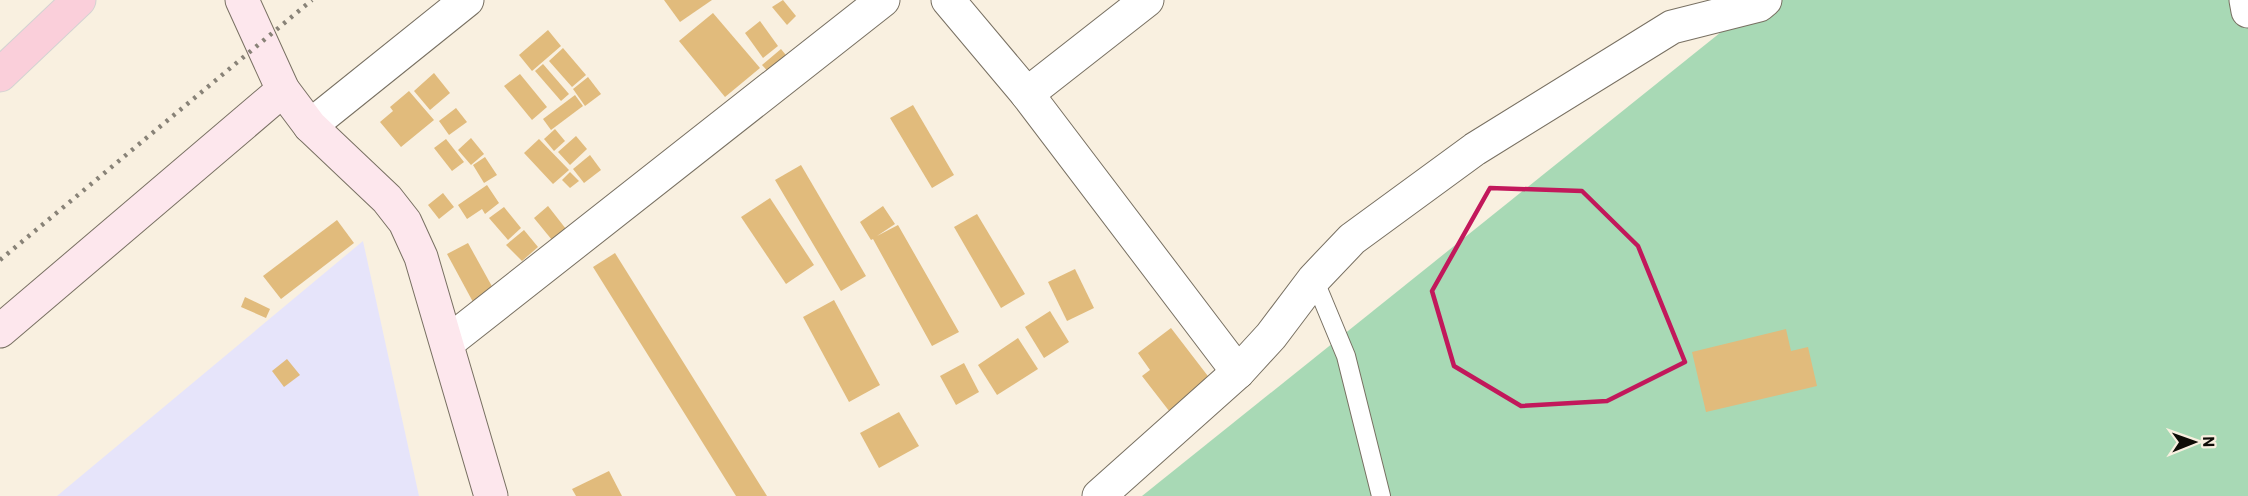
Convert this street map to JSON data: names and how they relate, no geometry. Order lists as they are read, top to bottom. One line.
{"north":"right"}
